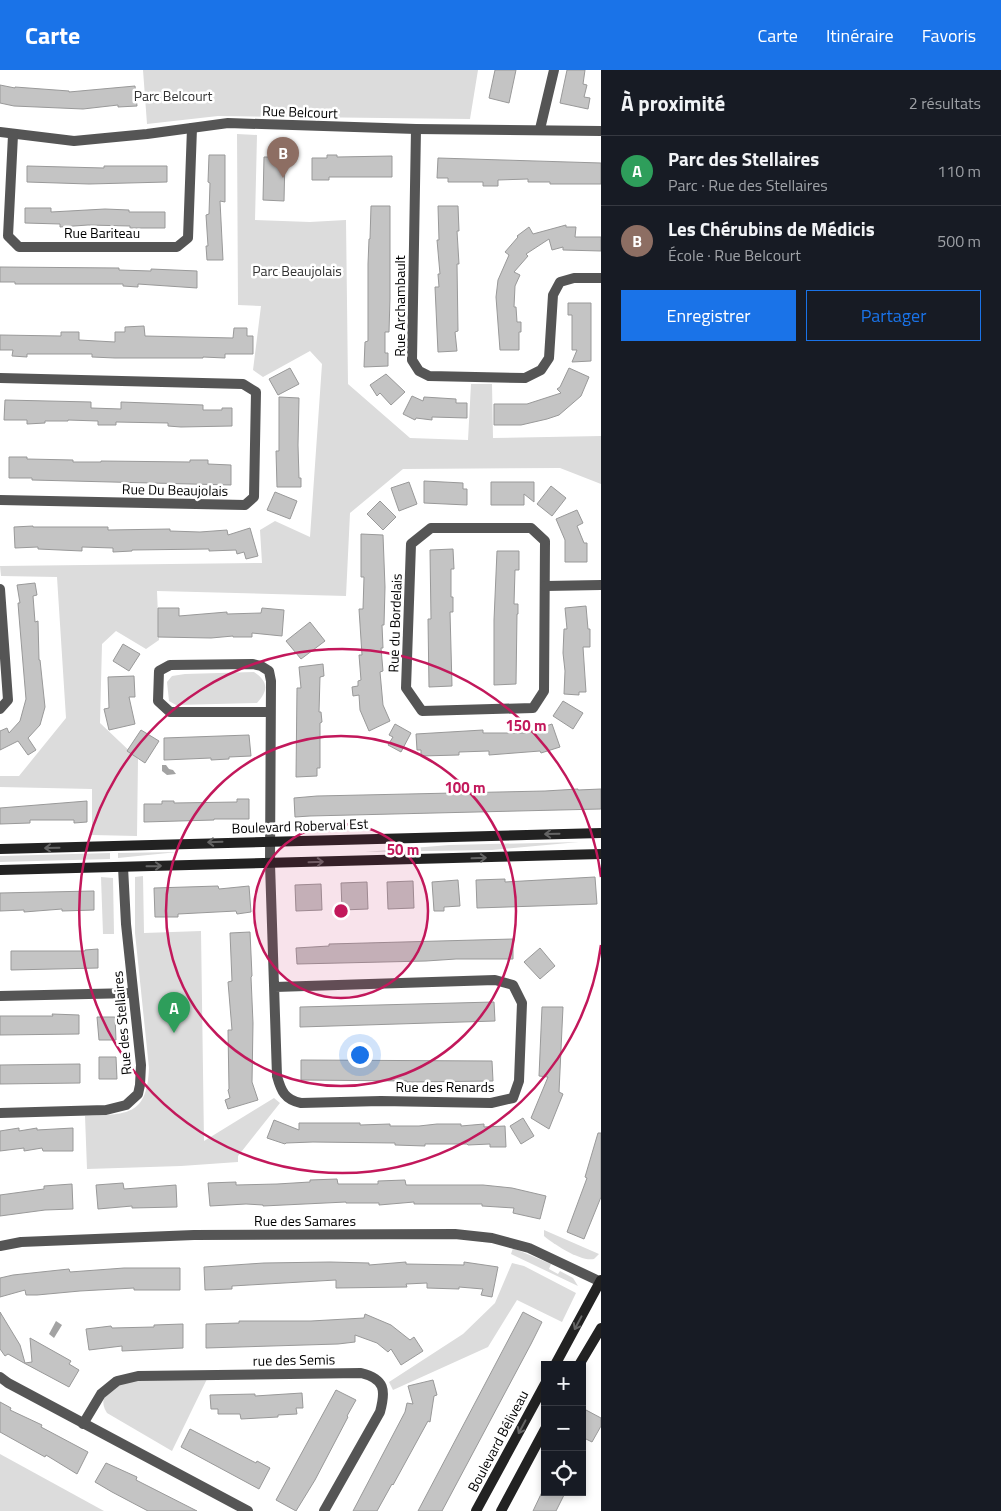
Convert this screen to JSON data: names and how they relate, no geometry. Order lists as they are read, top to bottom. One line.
{"streets":{"street":["Rue Belcourt","Rue Bariteau","Rue Archambault","Rue Du Beaujolais","Rue du Bordelais","Boulevard Roberval Est","Rue des Stellaires","Rue des Renards","Rue des Samares","rue des Semis","Boulevard Béliveau"]},"crossings":[["Rue Belcourt","Rue Bariteau"],["Rue Belcourt","Rue Archambault"],["Boulevard Roberval Est","Rue des Renards"]],"parks":["Parc Belcourt","Parc Beaujolais"],"page":{"header":"Carte","nav":["Carte","Itinéraire","Favoris"],"heading":["À proximité","2 résultats"],"list":[{"mark":"A","name":"Parc des Stellaires","note":"Parc · Rue des Stellaires","value":"110 m"},{"mark":"B","name":"Les Chérubins de Médicis","note":"École · Rue Belcourt","value":"500 m"}],"pins":["B","A"],"buttons":["Enregistrer","Partager"],"map_buttons":["+","−"]},"rings":["150 m","100 m","50 m"]}
